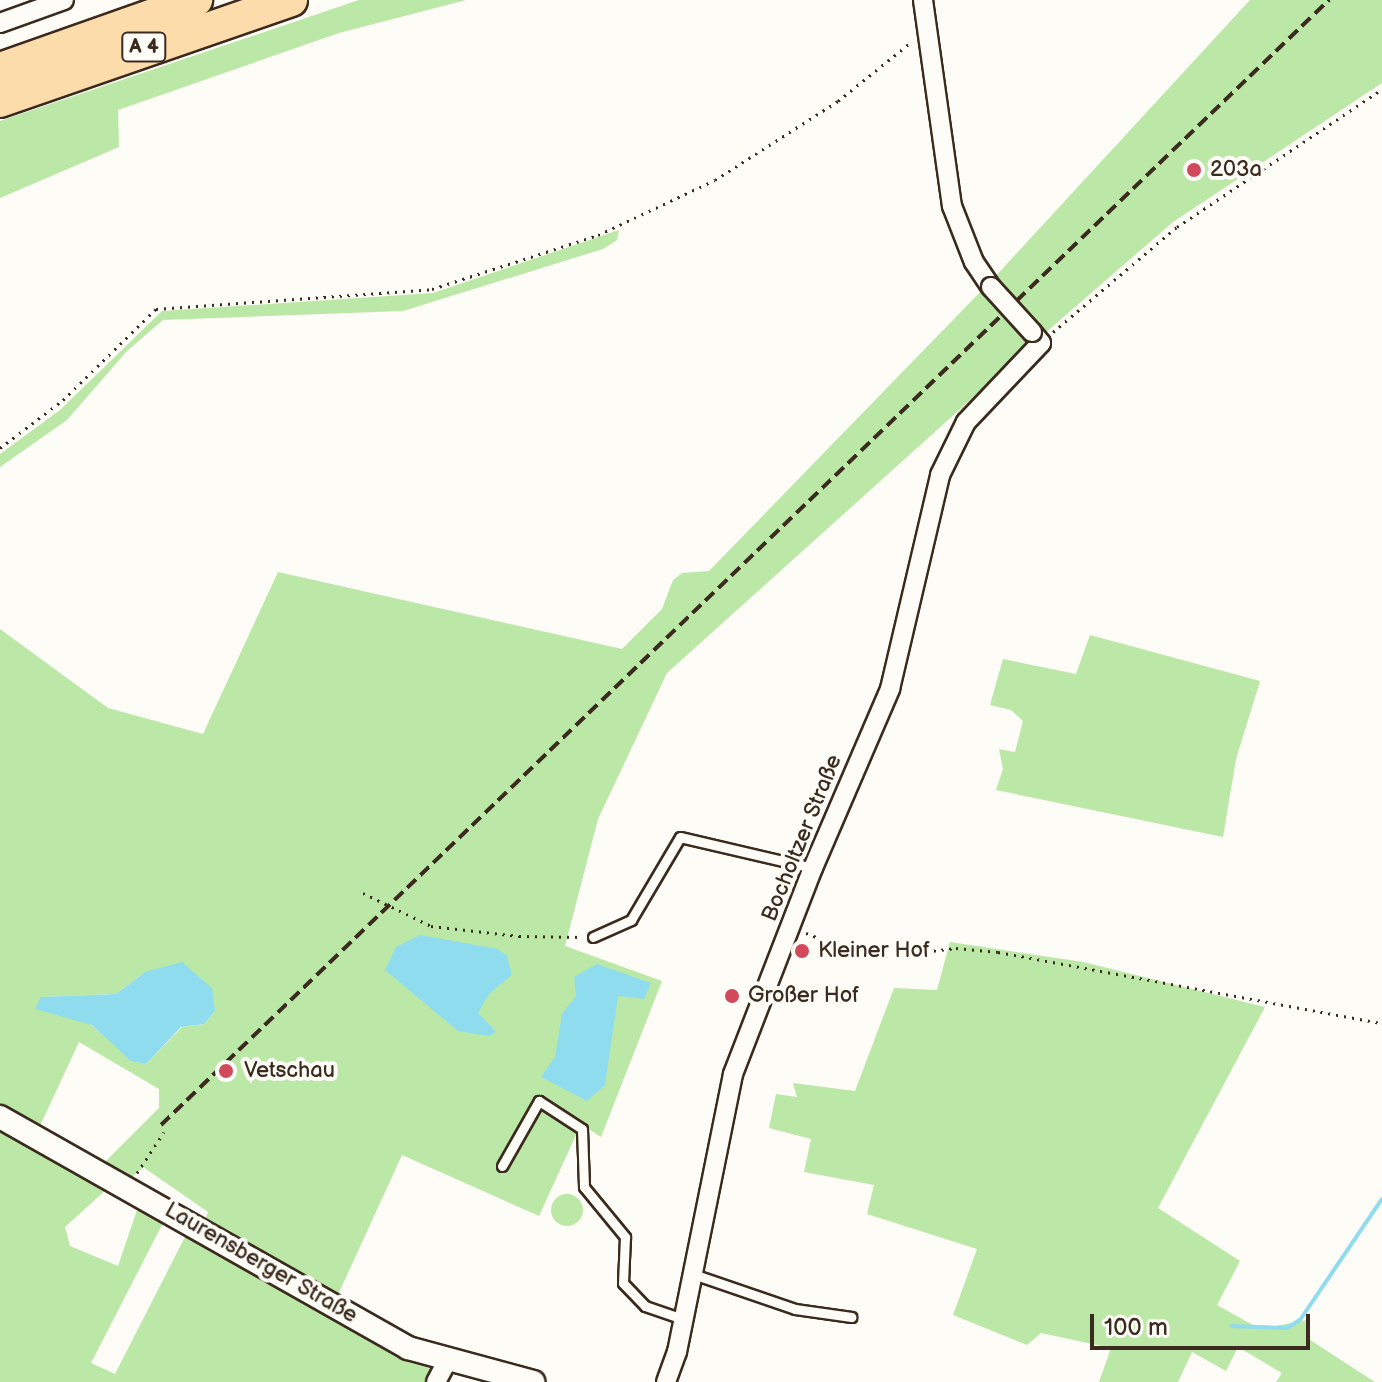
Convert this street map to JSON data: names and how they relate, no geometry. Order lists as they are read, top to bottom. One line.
{"streets":{"highway":["A 4"],"street":["Bocholtzer Straße","Laurensberger Straße"]},"places":["203a","Kleiner Hof","Großer Hof","Vetschau"],"scale_bar":"100 m"}
